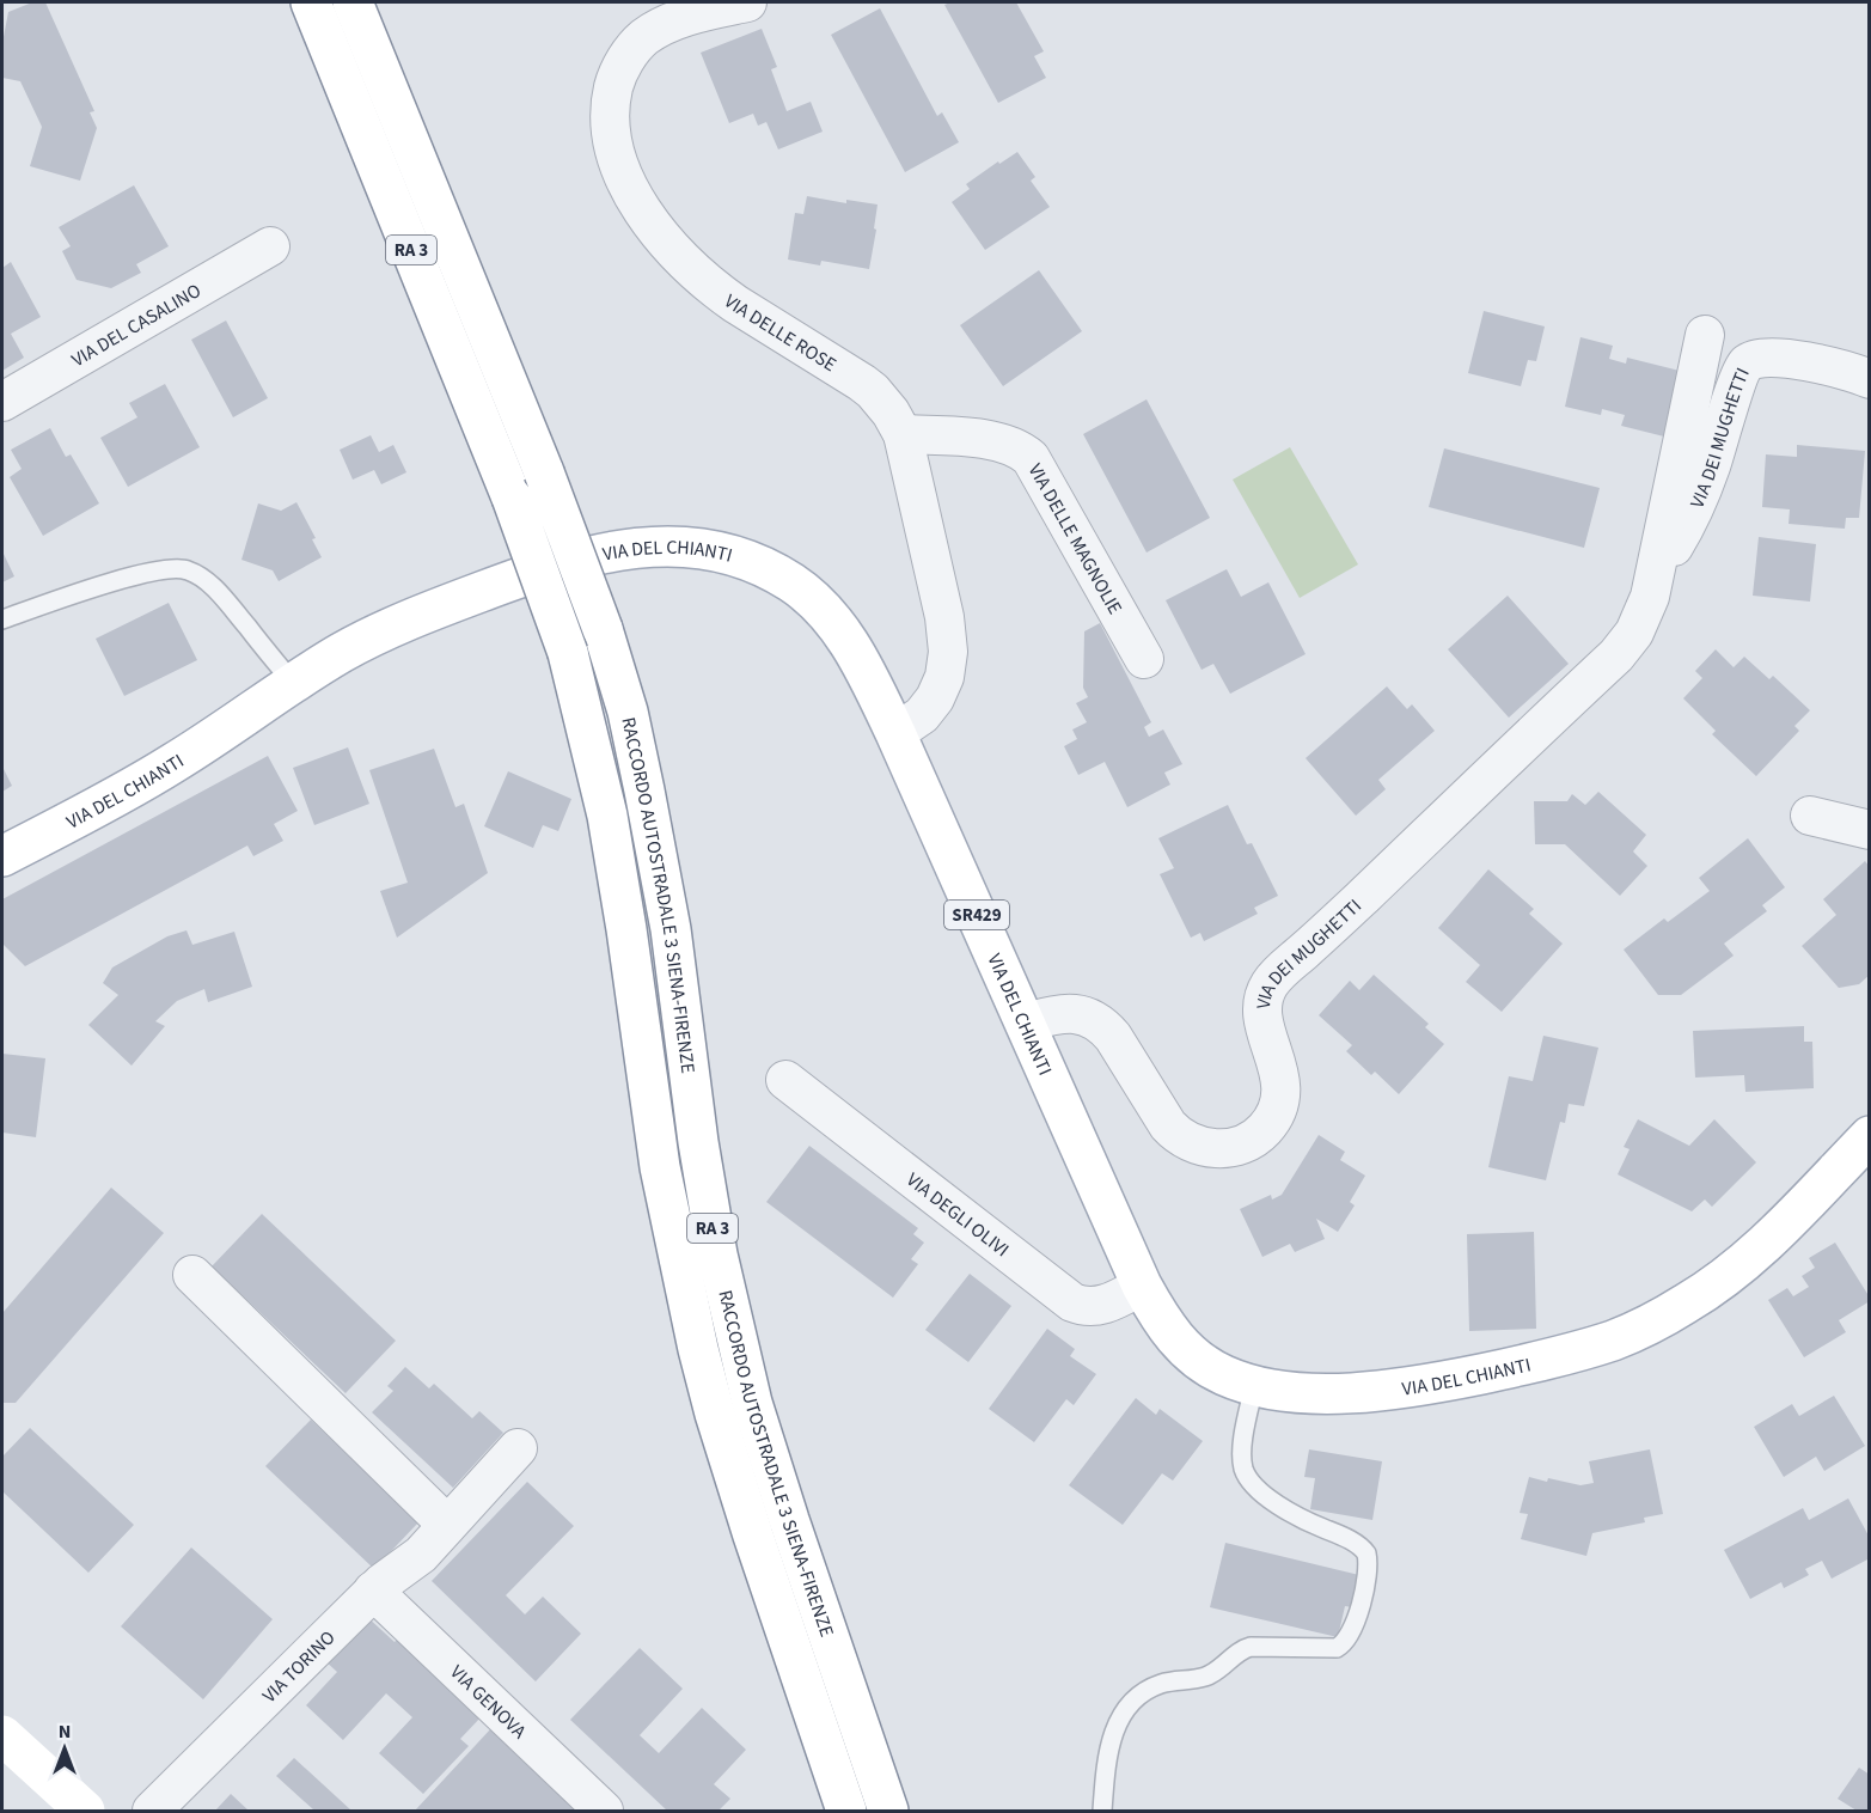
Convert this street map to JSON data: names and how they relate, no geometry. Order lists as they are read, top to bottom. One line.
{"streets":{"main road":["RA 3","VIA DEL CHIANTI","RACCORDO AUTOSTRADALE 3 SIENA-FIRENZE","SR429"],"street":["VIA DEL CASALINO","VIA DELLE ROSE","VIA DEI MUGHETTI","VIA DELLE MAGNOLIE","VIA DEGLI OLIVI","VIA TORINO","VIA GENOVA"]},"crossings":[["VIA DELLE ROSE","VIA DELLE MAGNOLIE"],["VIA DELLE ROSE","VIA DEL CHIANTI"],["VIA DEI MUGHETTI","VIA DEL CHIANTI"],["VIA DEL CHIANTI","VIA DEGLI OLIVI"],["VIA TORINO","VIA GENOVA"]],"north":"top"}
